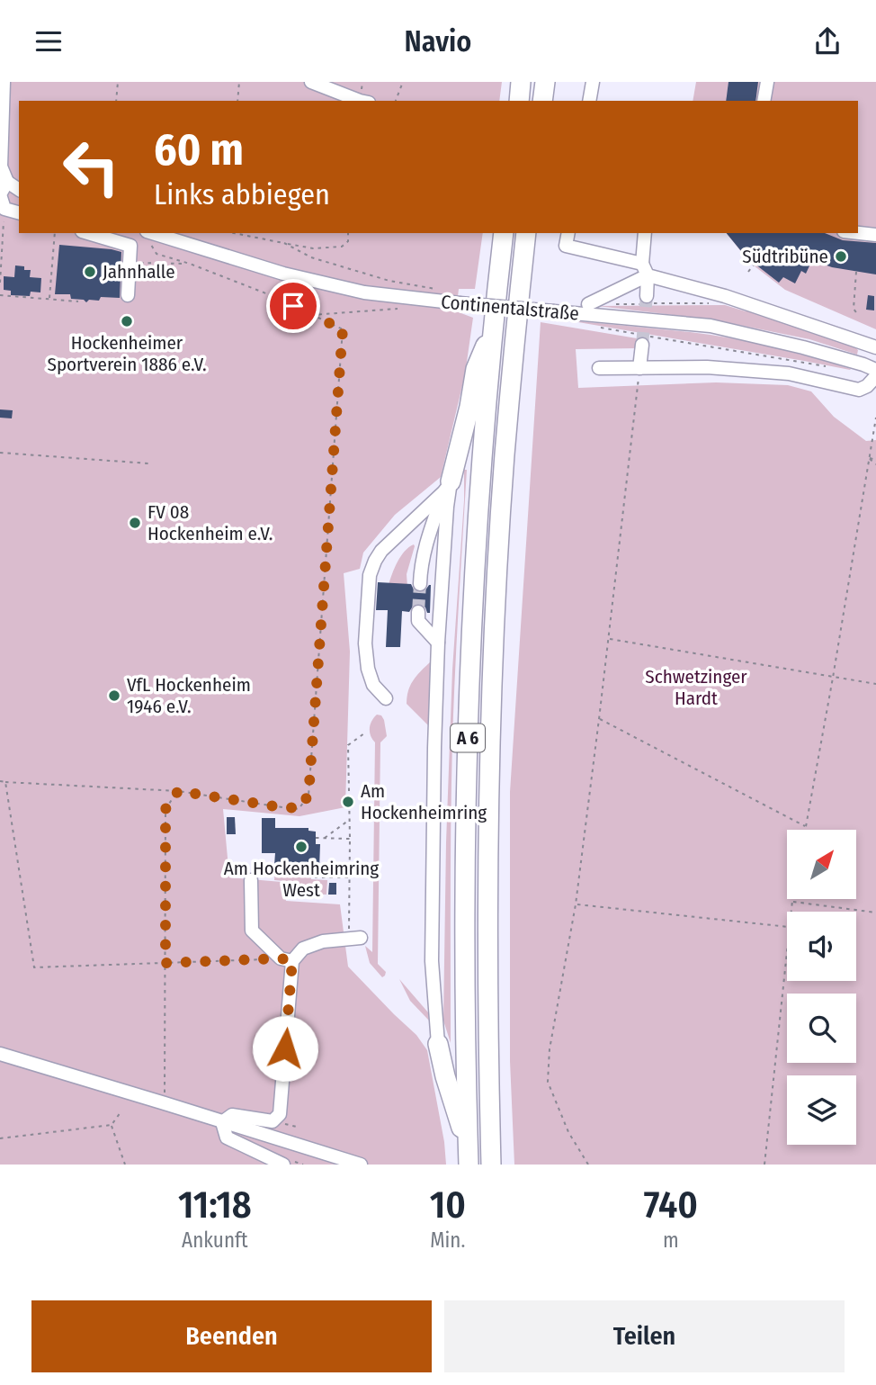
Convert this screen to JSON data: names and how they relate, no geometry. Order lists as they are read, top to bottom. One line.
{"streets":{"highway":["A 6"],"street":["Continentalstraße"]},"parks":["Schwetzinger Hardt"],"places":["Südtribüne","Jahnhalle","Hockenheimer Sportverein 1886 e.V.","FV 08 Hockenheim e.V.","VfL Hockenheim 1946 e.V.","Am Hockenheimring","Am Hockenheimring West"],"north":"top right","page":{"header":"Navio","turn":["60 m","Links abbiegen"],"eta":["11:18","Ankunft","10","Min.","740","m"],"buttons":["Beenden","Teilen"]}}
